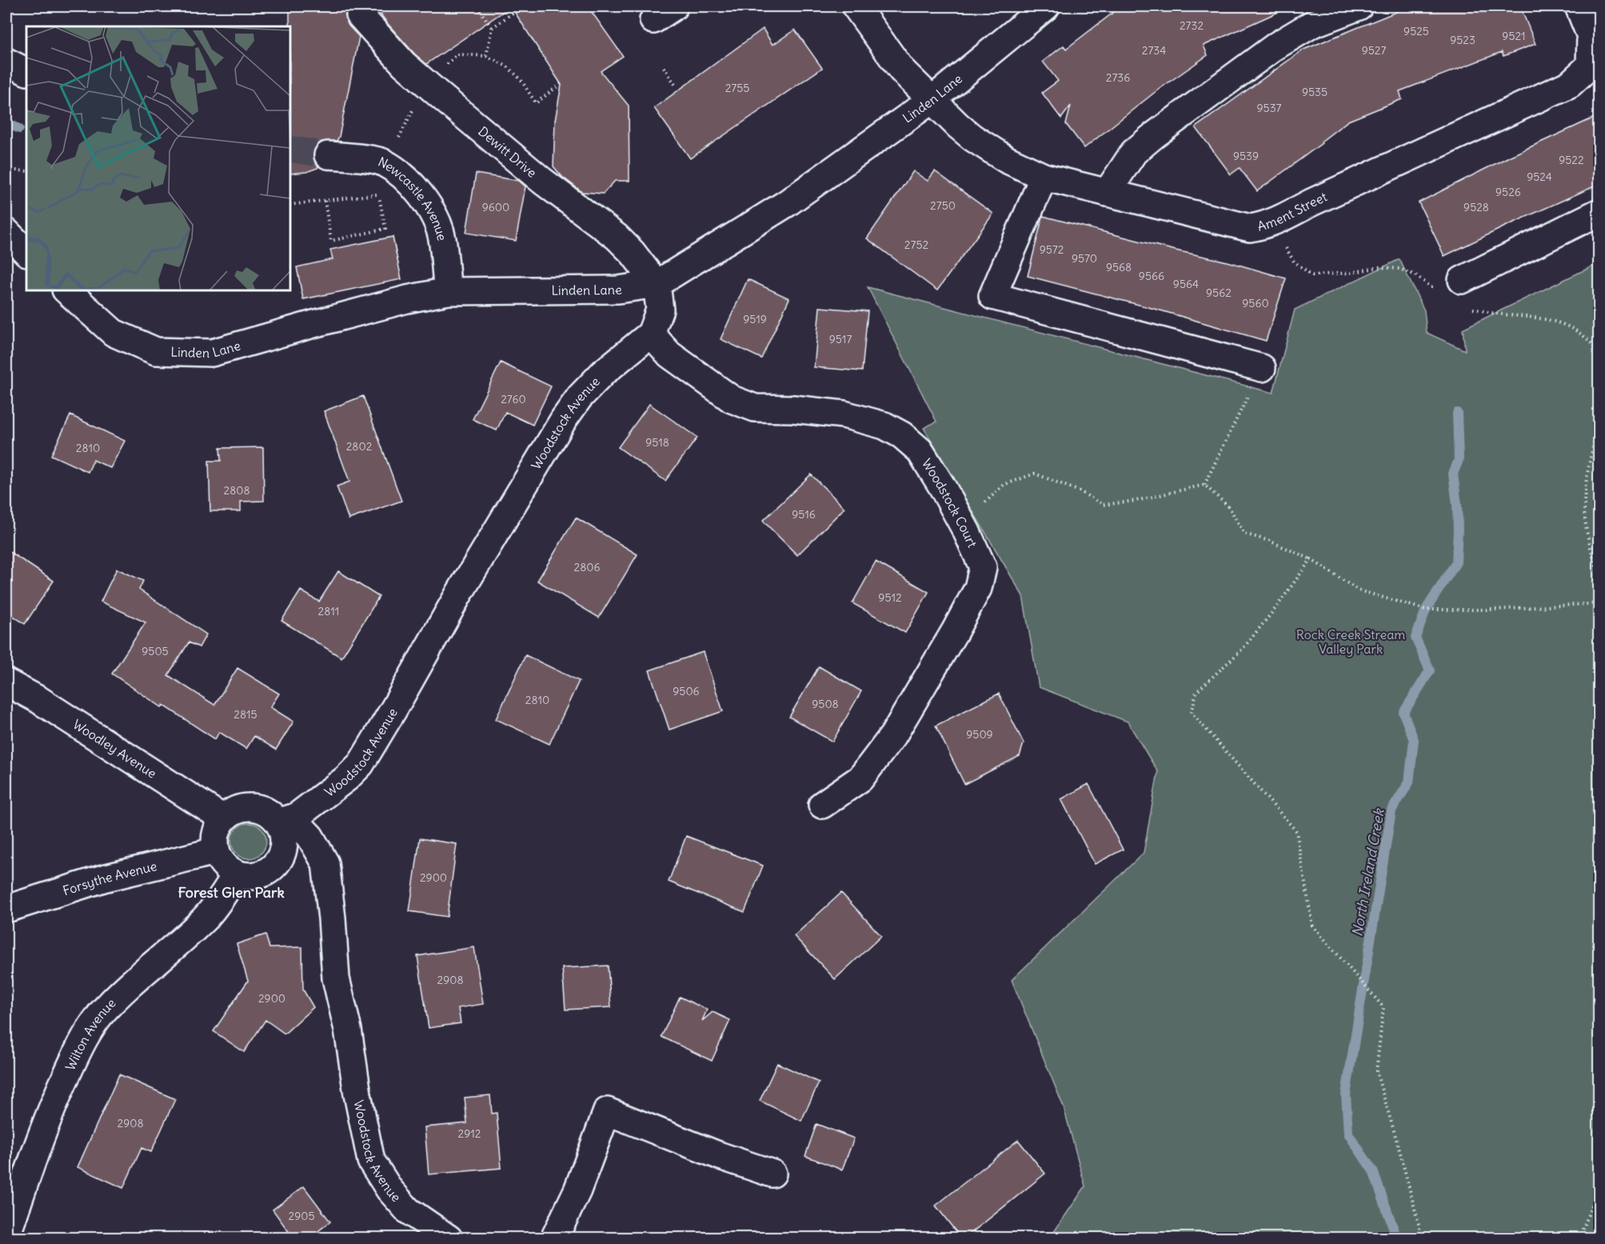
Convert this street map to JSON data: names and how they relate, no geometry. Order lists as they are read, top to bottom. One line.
{"streets":{"street":["Linden Lane","Dewitt Drive","Newcastle Avenue","Ament Street","Woodstock Avenue","Woodstock Court","Woodley Avenue","Forsythe Avenue","Wilton Avenue"]},"crossings":[["Linden Lane","Dewitt Drive"],["Linden Lane","Newcastle Avenue"],["Linden Lane","Ament Street"],["Woodstock Avenue","Woodstock Court"],["Woodstock Avenue","Woodley Avenue"],["Woodstock Avenue","Forsythe Avenue"],["Woodstock Avenue","Wilton Avenue"],["Woodley Avenue","Forsythe Avenue"],["Woodley Avenue","Wilton Avenue"],["Forsythe Avenue","Wilton Avenue"]],"districts":["Forest Glen Park"],"water":["North Ireland Creek"],"parks":["Rock Creek Stream Valley Park"],"house_numbers":["2732","9525","9521","9523","2734","9527","2736","2755","9535","9537","9539","9522","9524","9526","2750","9600","9528","2752","9572","9570","9568","9566","9564","9562","9560","9519","9517","2760","9518","2802","2810","2808","9516","2806","9512","2811","9505","9506","2810","9508","2815","9509","2900","2908","2900","2908","2912","2905"]}
